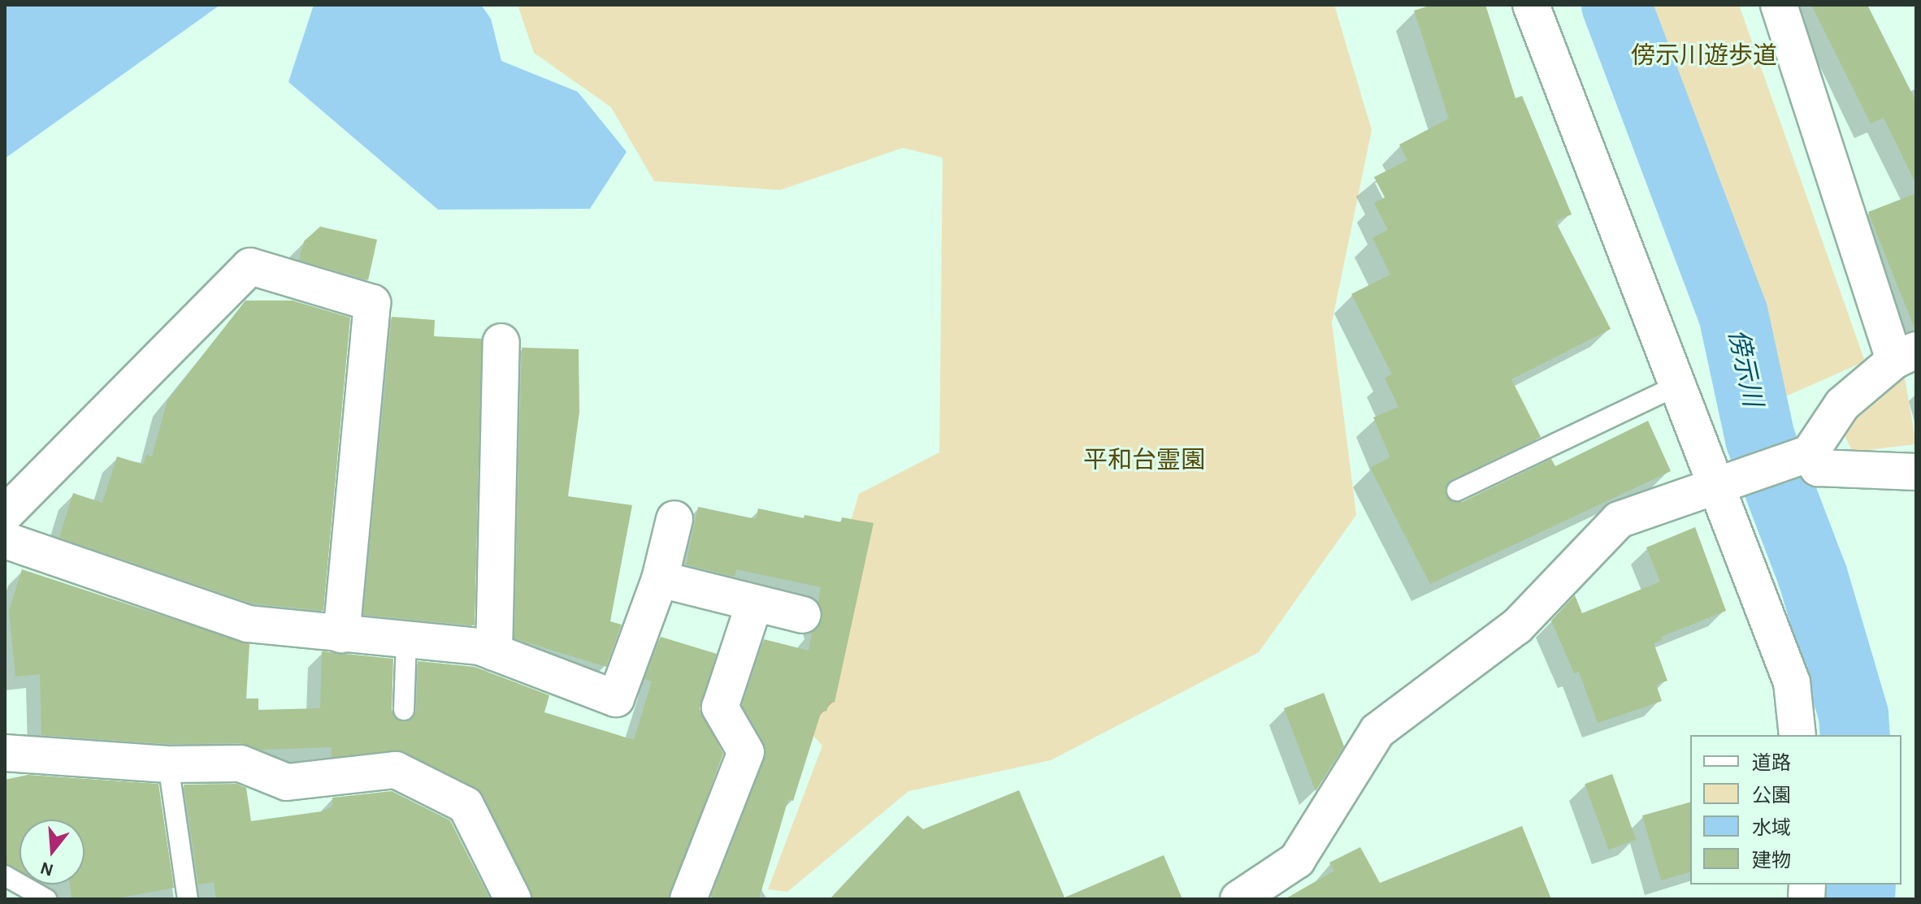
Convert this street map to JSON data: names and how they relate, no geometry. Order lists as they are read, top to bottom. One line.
{"water":["傍示川"],"parks":["傍示川遊歩道","平和台霊園"],"legend":["道路","公園","水域","建物"],"north":"bottom"}
